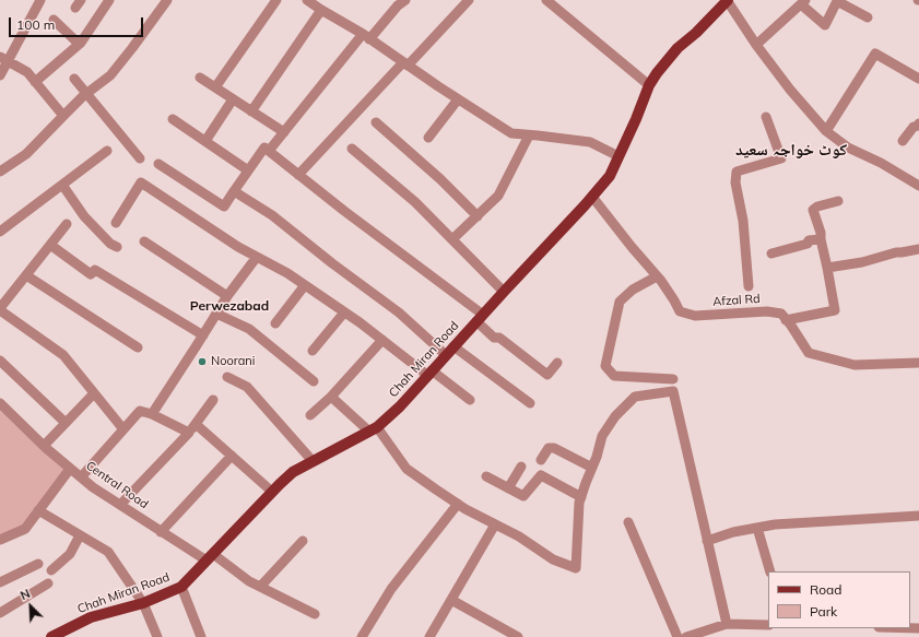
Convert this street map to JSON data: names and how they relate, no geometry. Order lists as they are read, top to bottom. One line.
{"streets":{"main road":["Chah Miran Road"],"street":["Afzal Rd","Central Road"]},"crossings":[["Afzal Rd","Chah Miran Road"],["Chah Miran Road","Central Road"]],"districts":["کوٹ خواجہ سعید","Perwezabad"],"places":["Noorani"],"legend":["Road","Park"],"scale_bar":"100 m","north":"top left"}
